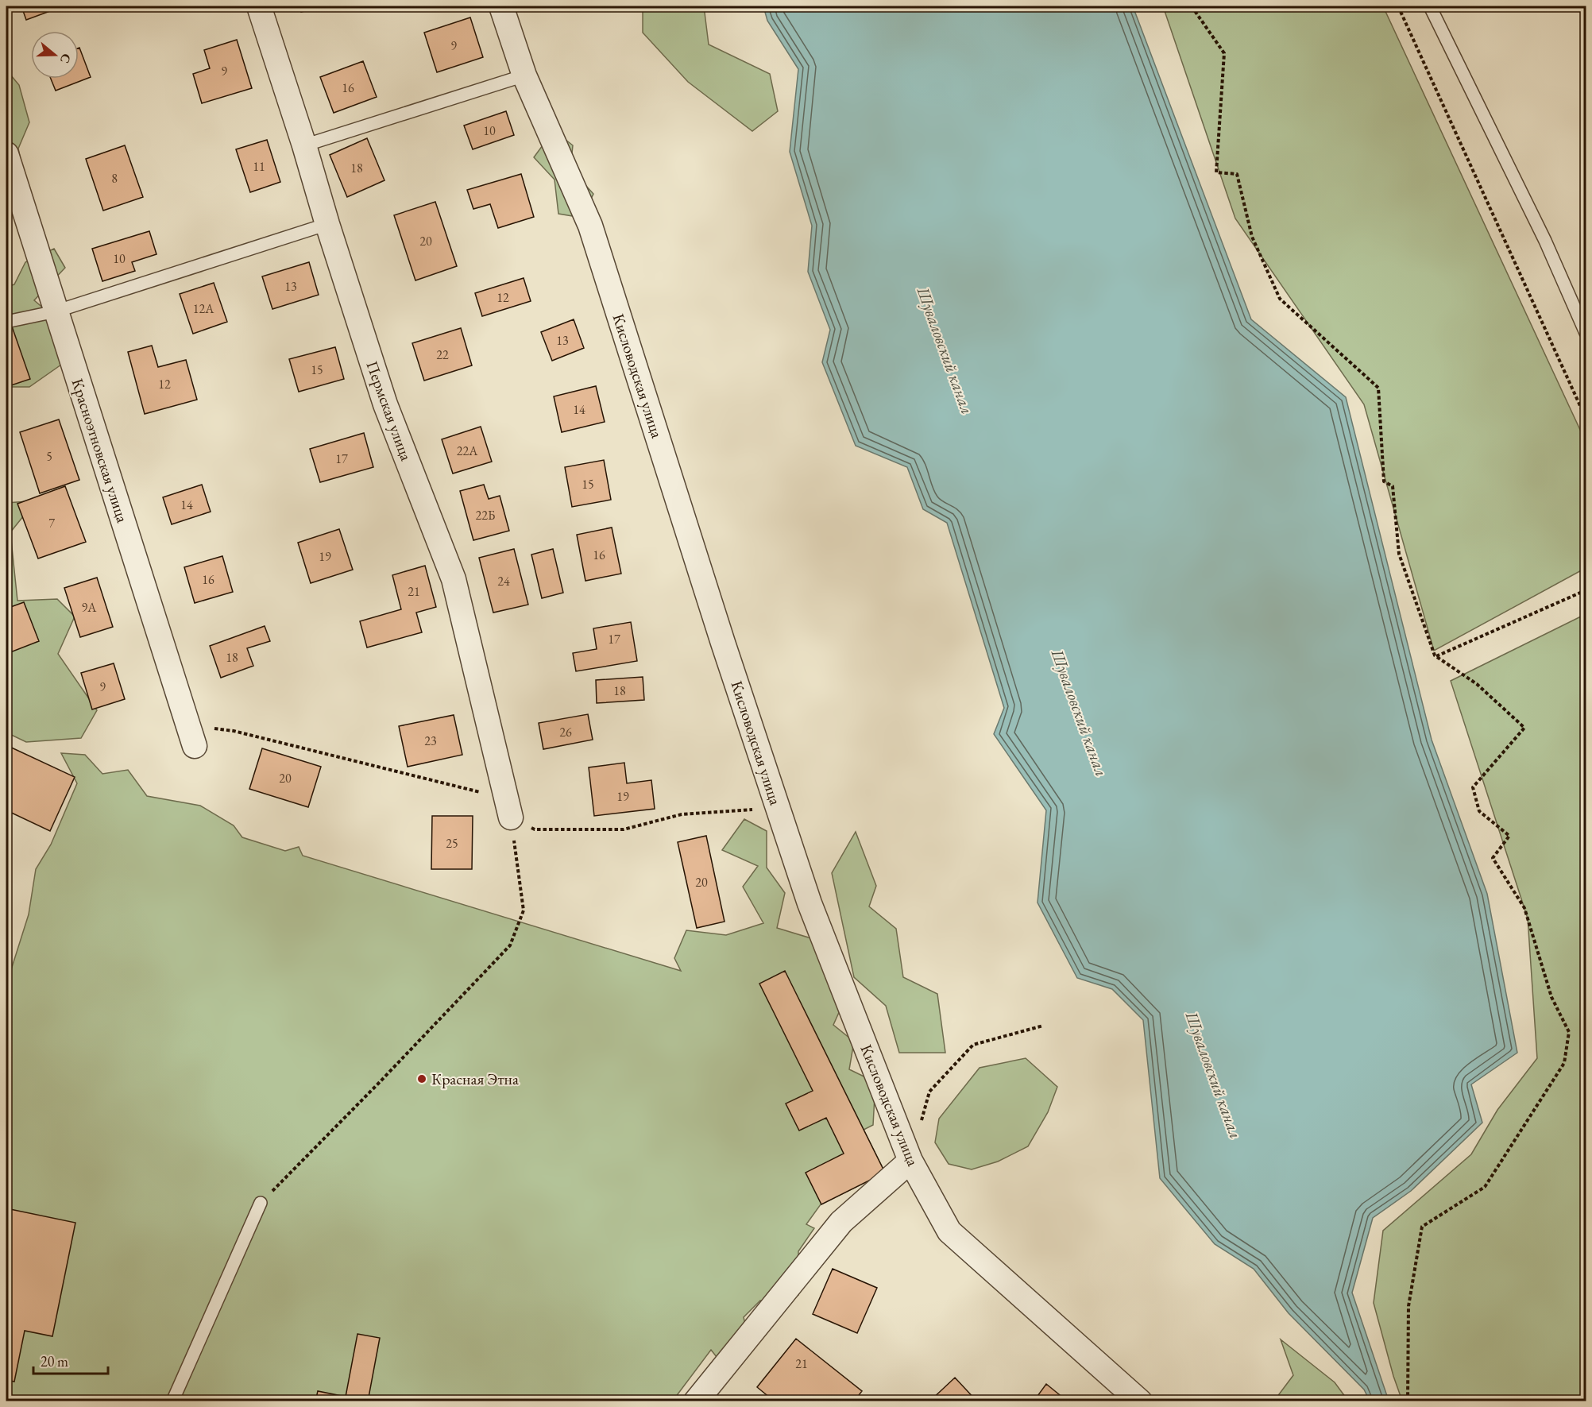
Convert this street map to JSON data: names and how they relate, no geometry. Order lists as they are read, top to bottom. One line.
{"streets":{"street":["Кисловодская улица","Пермская улица","Красноэтновская улица"]},"water":["Шуваловский канал"],"places":["Красная Этна"],"house_numbers":["9","9","16","10","11","18","8","20","10","13","12","12А","13","22","15","12","14","22А","5","17","15","14","22Б","7","16","19","16","24","21","9А","17","18","9","18","26","23","20","19","25","20","21"],"scale_bar":"20 m","north":"right"}
